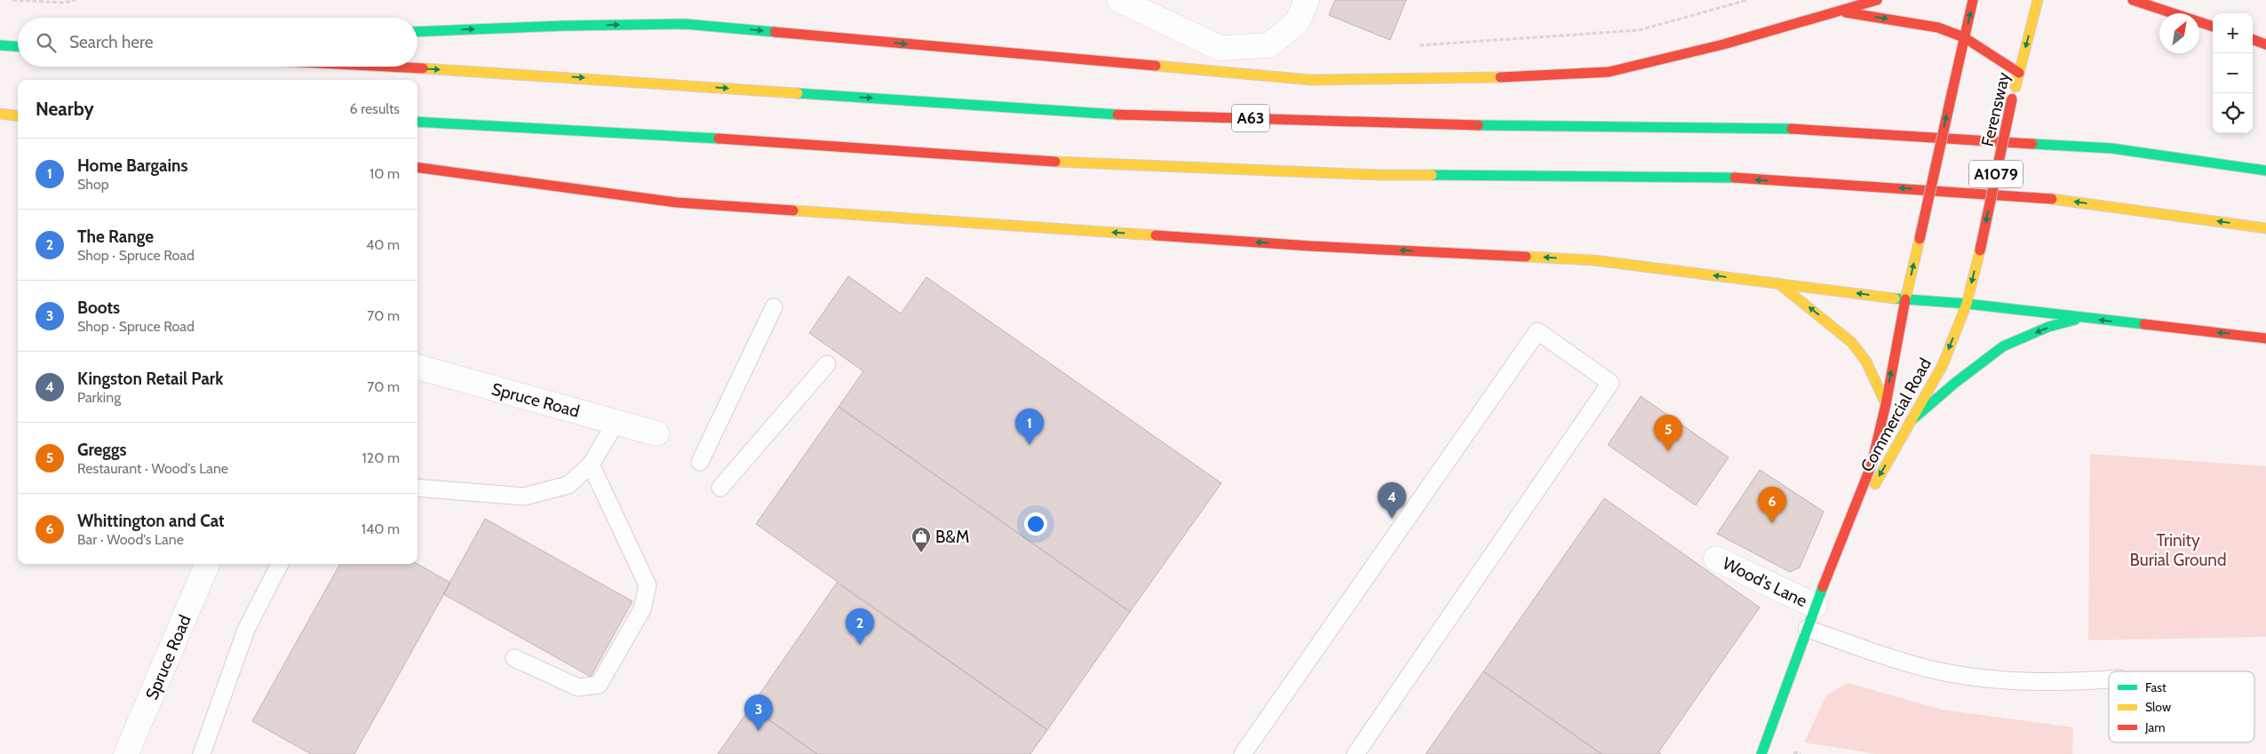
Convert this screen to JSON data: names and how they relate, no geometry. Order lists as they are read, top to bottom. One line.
{"streets":{"main road":["Ferensway","A63","A1079","Commercial Road"],"street":["Spruce Road","Wood's Lane"]},"crossings":[["Ferensway","Commercial Road"],["Commercial Road","Wood's Lane"]],"parks":["Trinity Burial Ground"],"places":{"shop":["B&M"]},"legend":["Fast","Slow","Jam"],"north":"top right","page":{"map_buttons":["+","−"],"search":"Search here","heading":["Nearby","6 results"],"list":[{"mark":"1","name":"Home Bargains","note":"Shop","value":"10 m"},{"mark":"2","name":"The Range","note":"Shop · Spruce Road","value":"40 m"},{"mark":"3","name":"Boots","note":"Shop · Spruce Road","value":"70 m"},{"mark":"4","name":"Kingston Retail Park","note":"Parking","value":"70 m"},{"mark":"5","name":"Greggs","note":"Restaurant · Wood's Lane","value":"120 m"},{"mark":"6","name":"Whittington and Cat","note":"Bar · Wood's Lane","value":"140 m"}],"pins":["1","5","4","6","2","3"]}}
